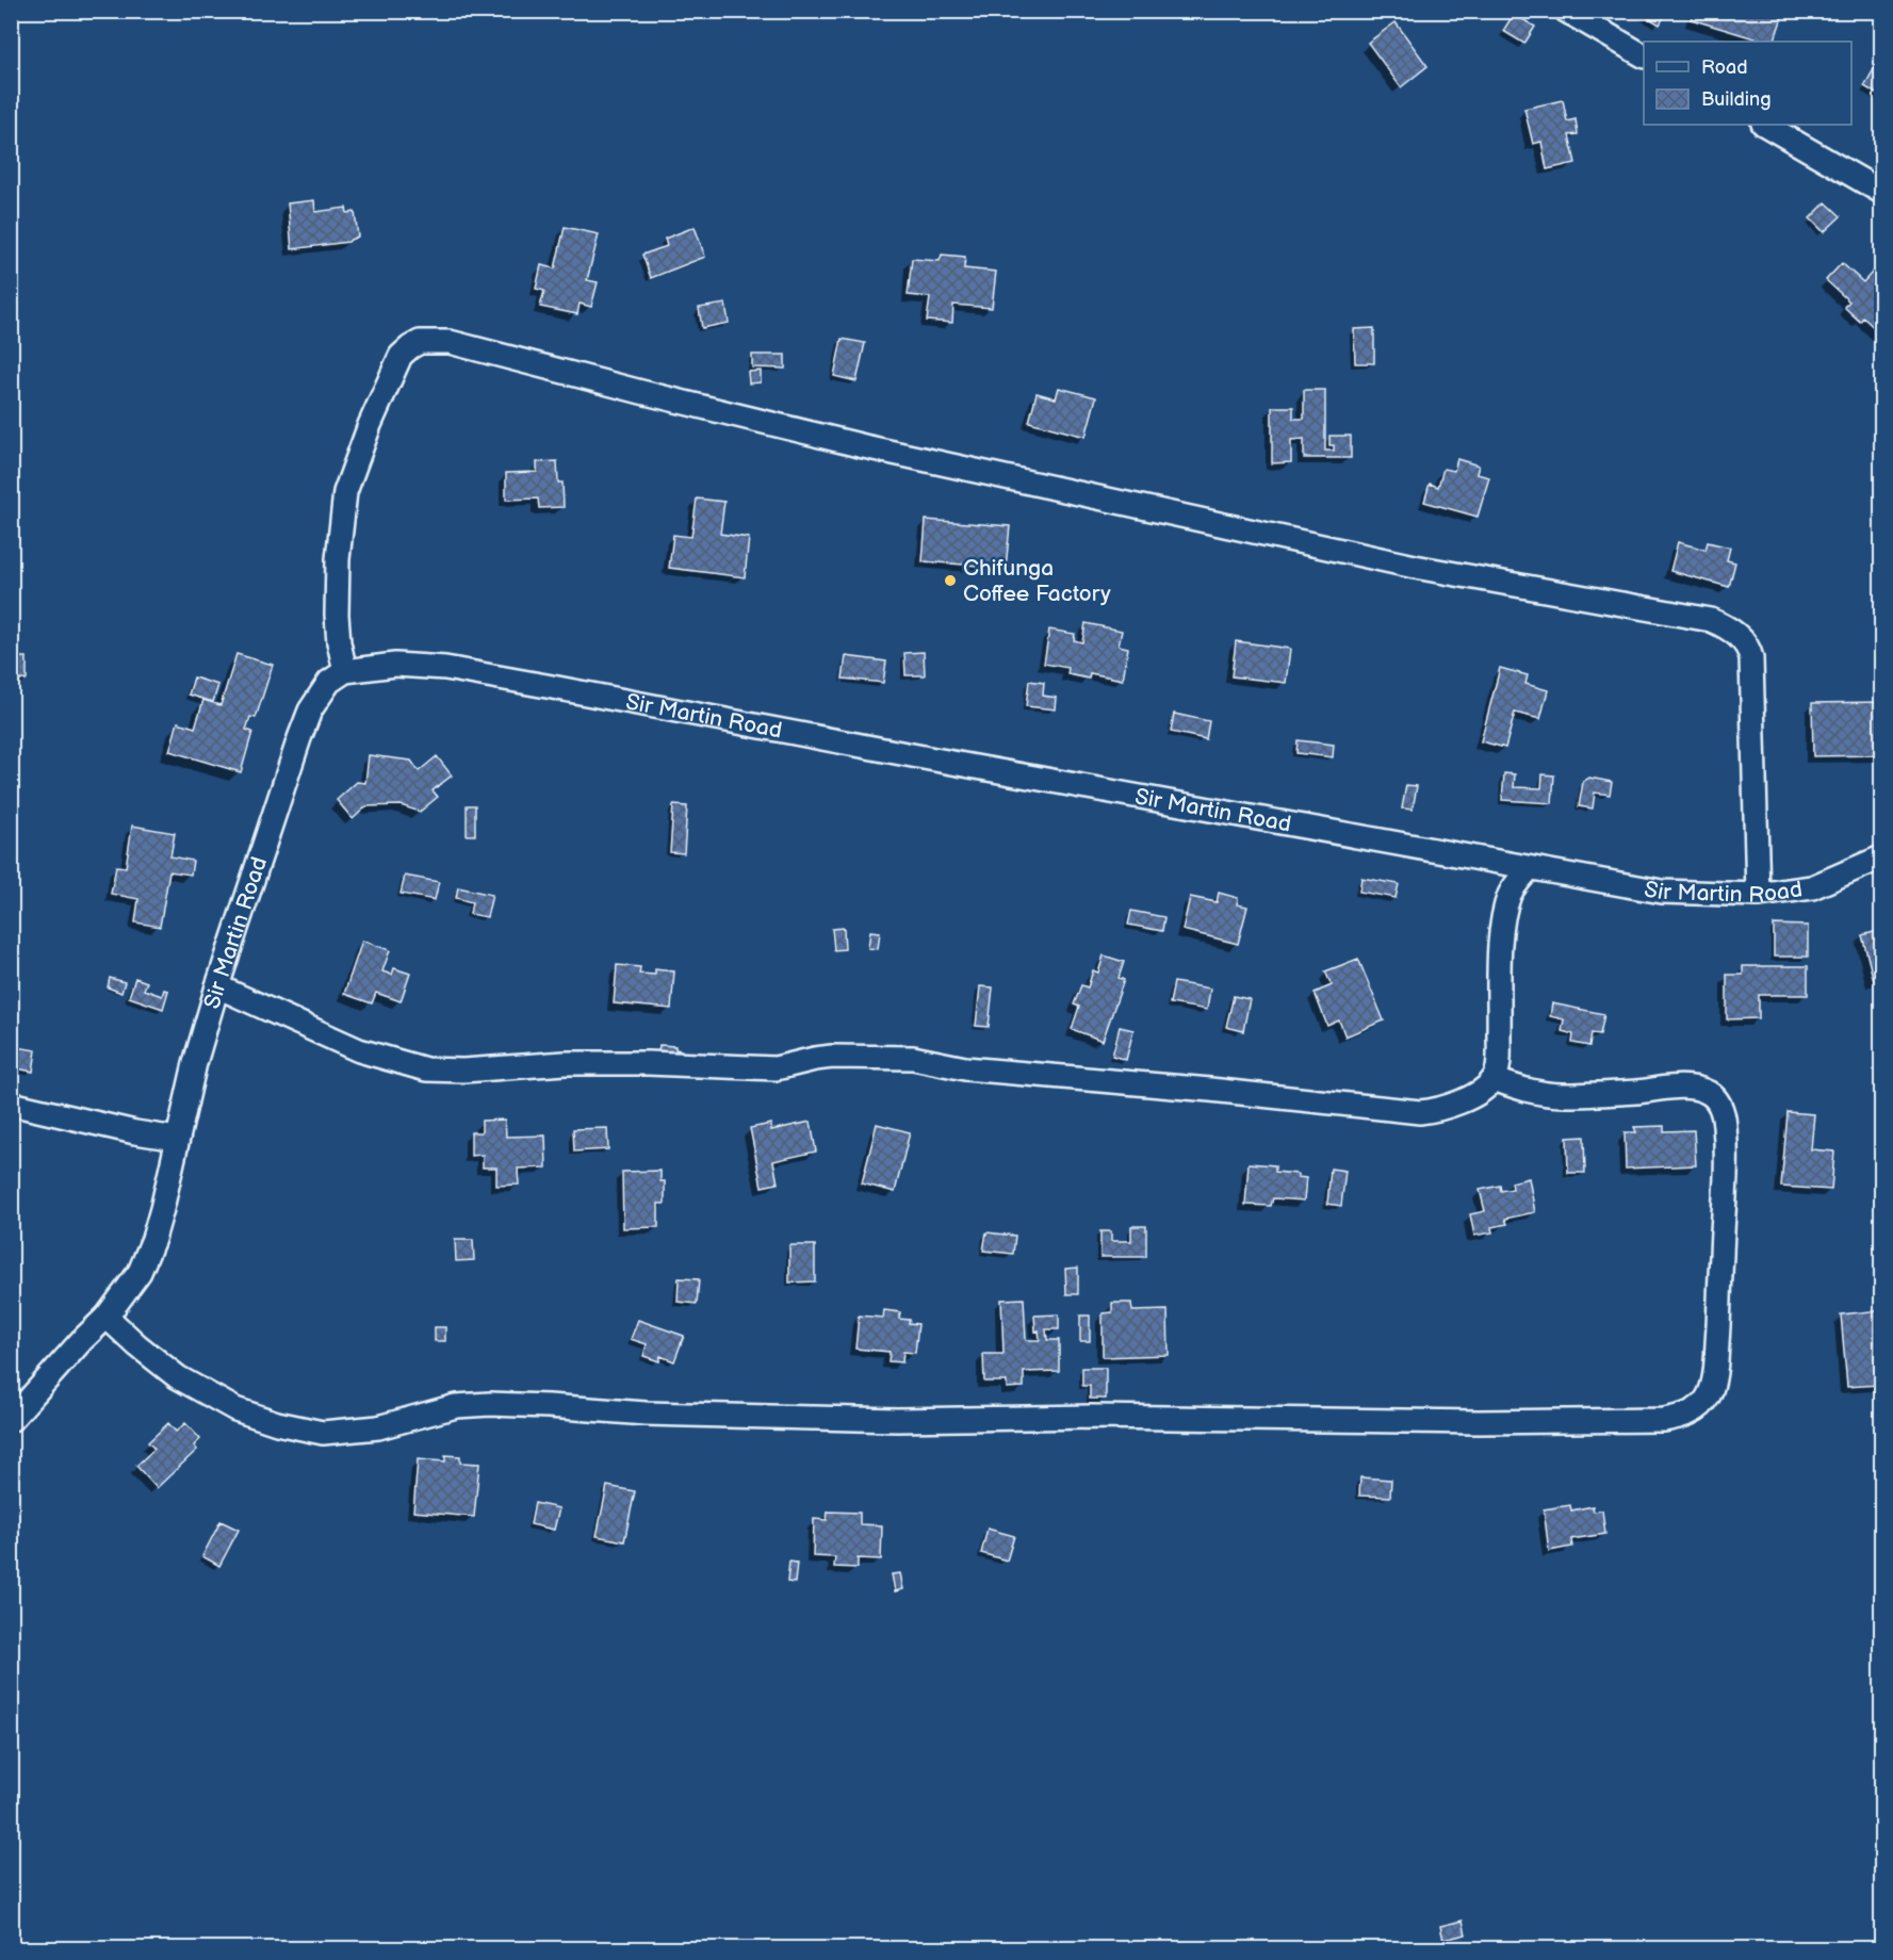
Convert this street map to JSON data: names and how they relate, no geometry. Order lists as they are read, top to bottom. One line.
{"streets":{"street":["Sir Martin Road"]},"places":["Chifunga Coffee Factory"],"legend":["Road","Building"]}
